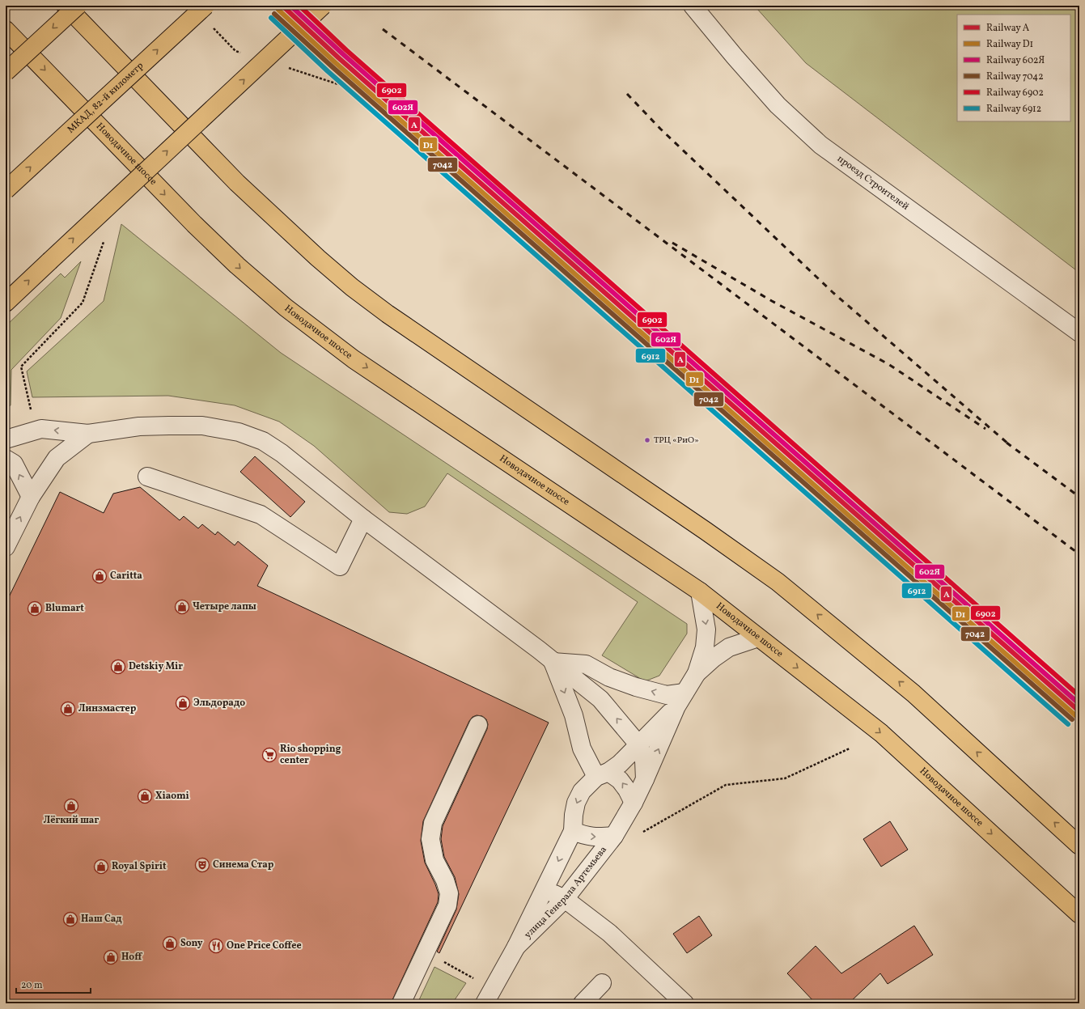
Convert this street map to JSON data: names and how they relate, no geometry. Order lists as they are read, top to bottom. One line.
{"streets":{"main road":["МКАД, 82-й километр","Новодачное шоссе"],"street":["проезд Строителей","улица Генерала Артемьева"]},"places":{"other":["ТРЦ «РиО»"],"shop":["Caritta","Четыре лапы","Blumart","Detskiy Mir","Эльдорадо","Линзмастер","Xiaomi","Лёгкий шаг","Royal Spirit","Наш Сад","Sony","Hoff"],"supermarket":["Rio shopping center"],"theatre":["Синема Стар"],"restaurant":["One Price Coffee"]},"lines":["rail line A","rail line 602Я","rail line 6902","rail line D1","rail line 7042","rail line 6912"],"legend":["Railway A","Railway D1","Railway 602Я","Railway 7042","Railway 6902","Railway 6912"],"scale_bar":"20 m"}
